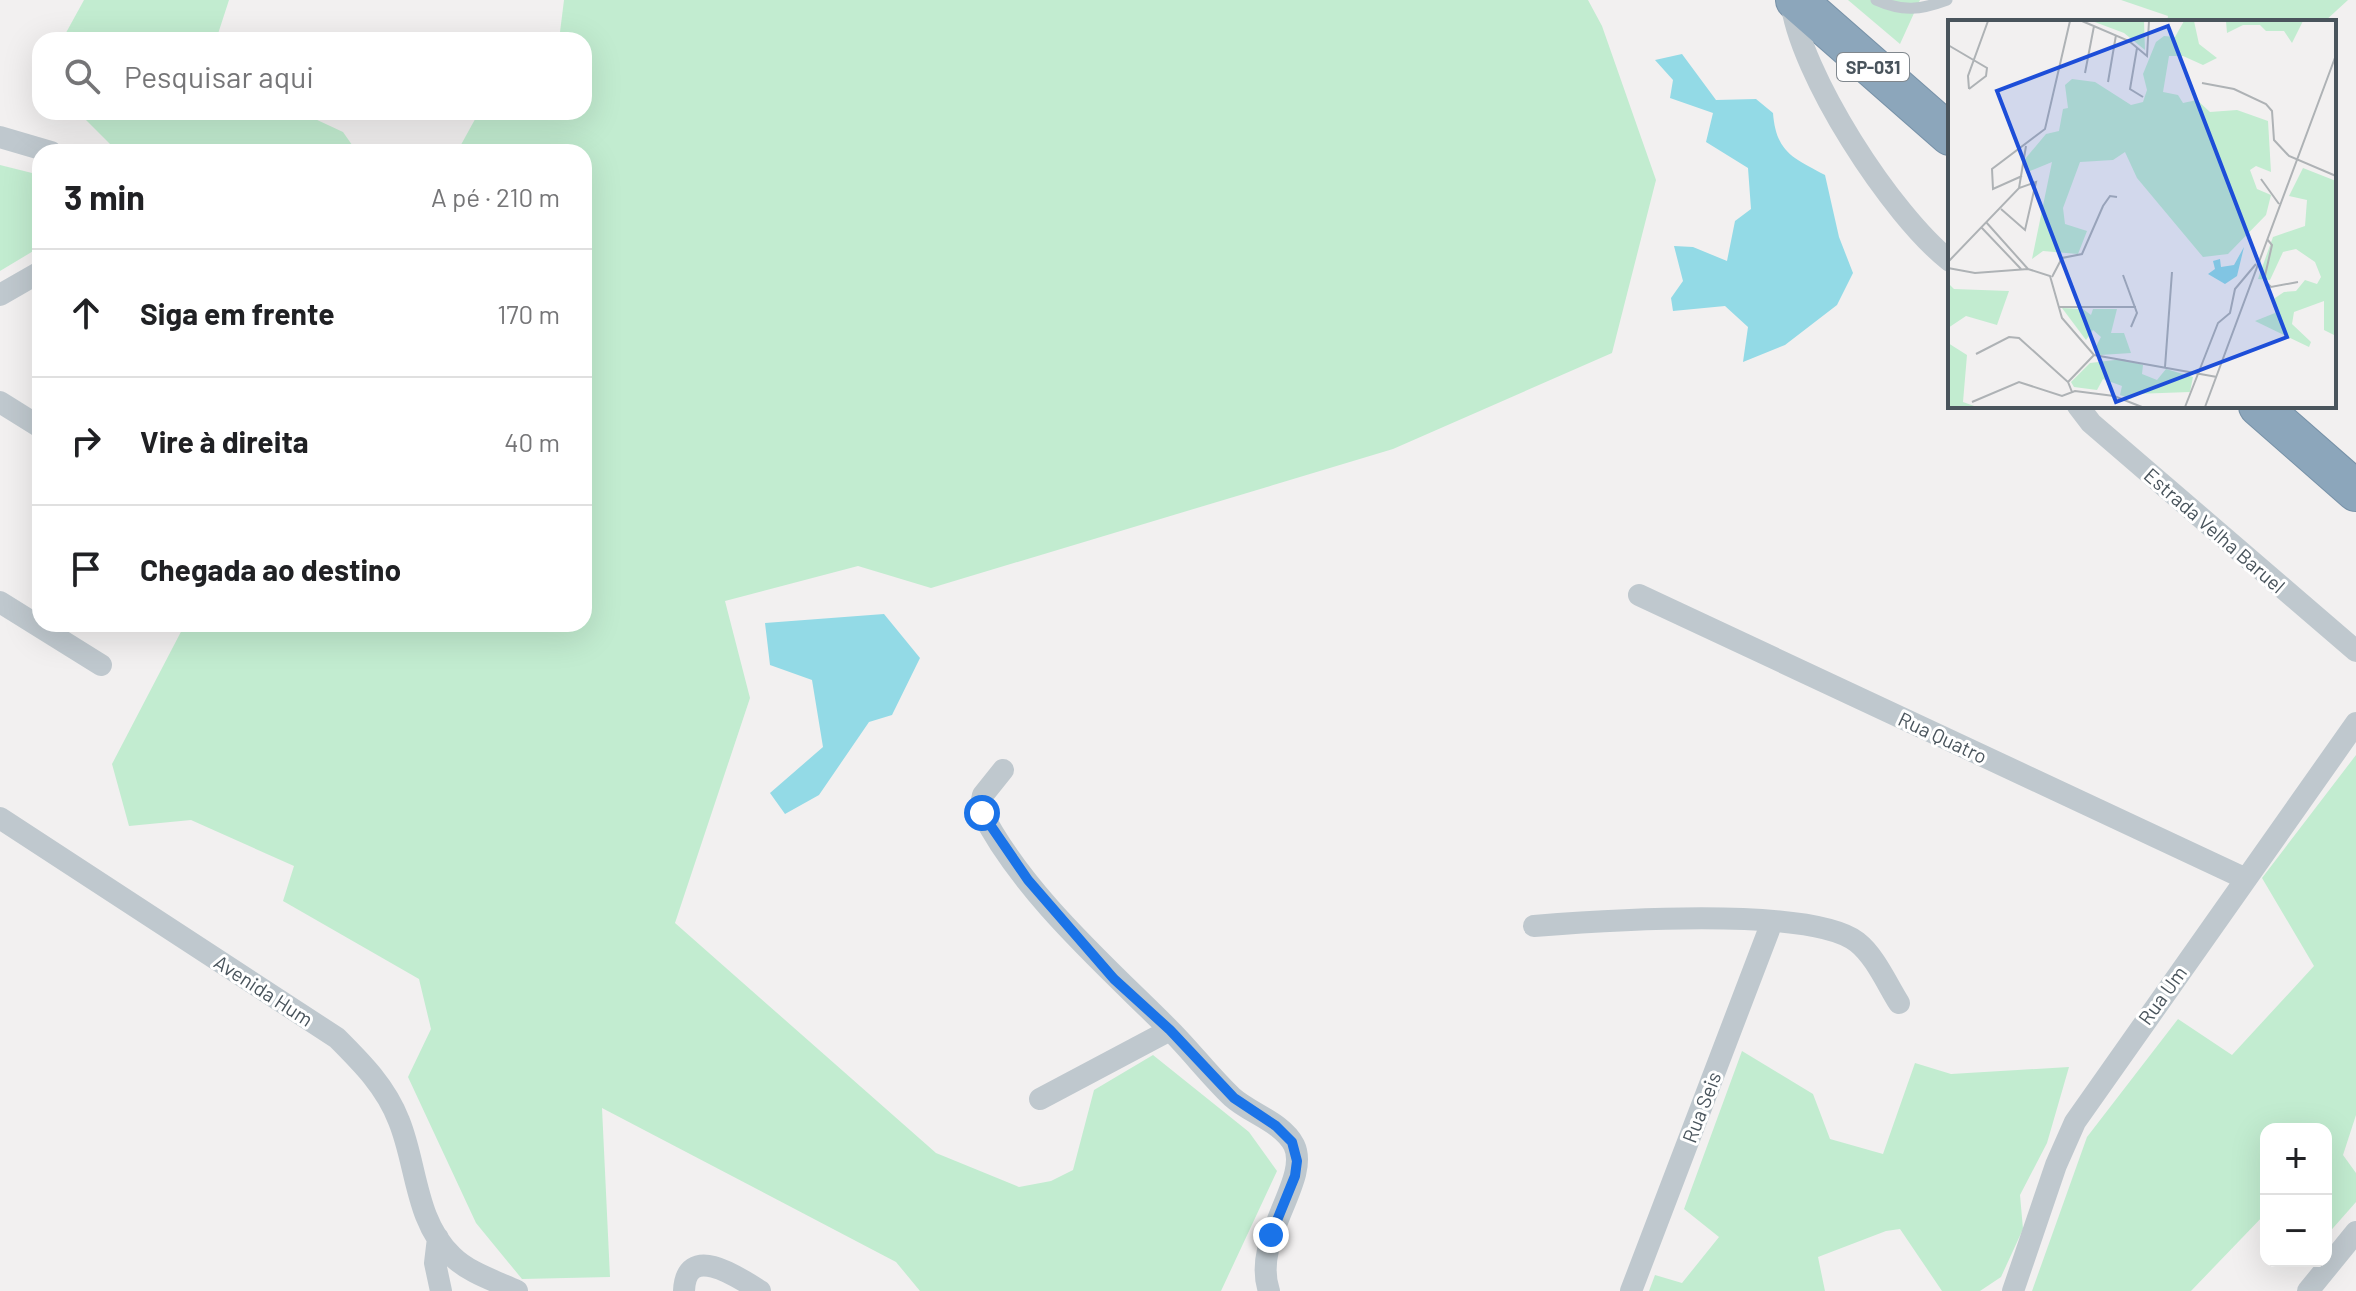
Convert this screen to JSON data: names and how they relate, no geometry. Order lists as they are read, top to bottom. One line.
{"streets":{"highway":["SP-031"],"street":["Estrada Velha Baruel","Rua Quatro","Avenida Hum","Rua Um","Rua Seis"]},"crossings":[["Rua Quatro","Rua Um"]],"page":{"search":"Pesquisar aqui","heading":["3 min","A pé · 210 m"],"list":[["Siga em frente","170 m"],["Vire à direita","40 m"],"Chegada ao destino"],"map_buttons":["+","−"]}}
